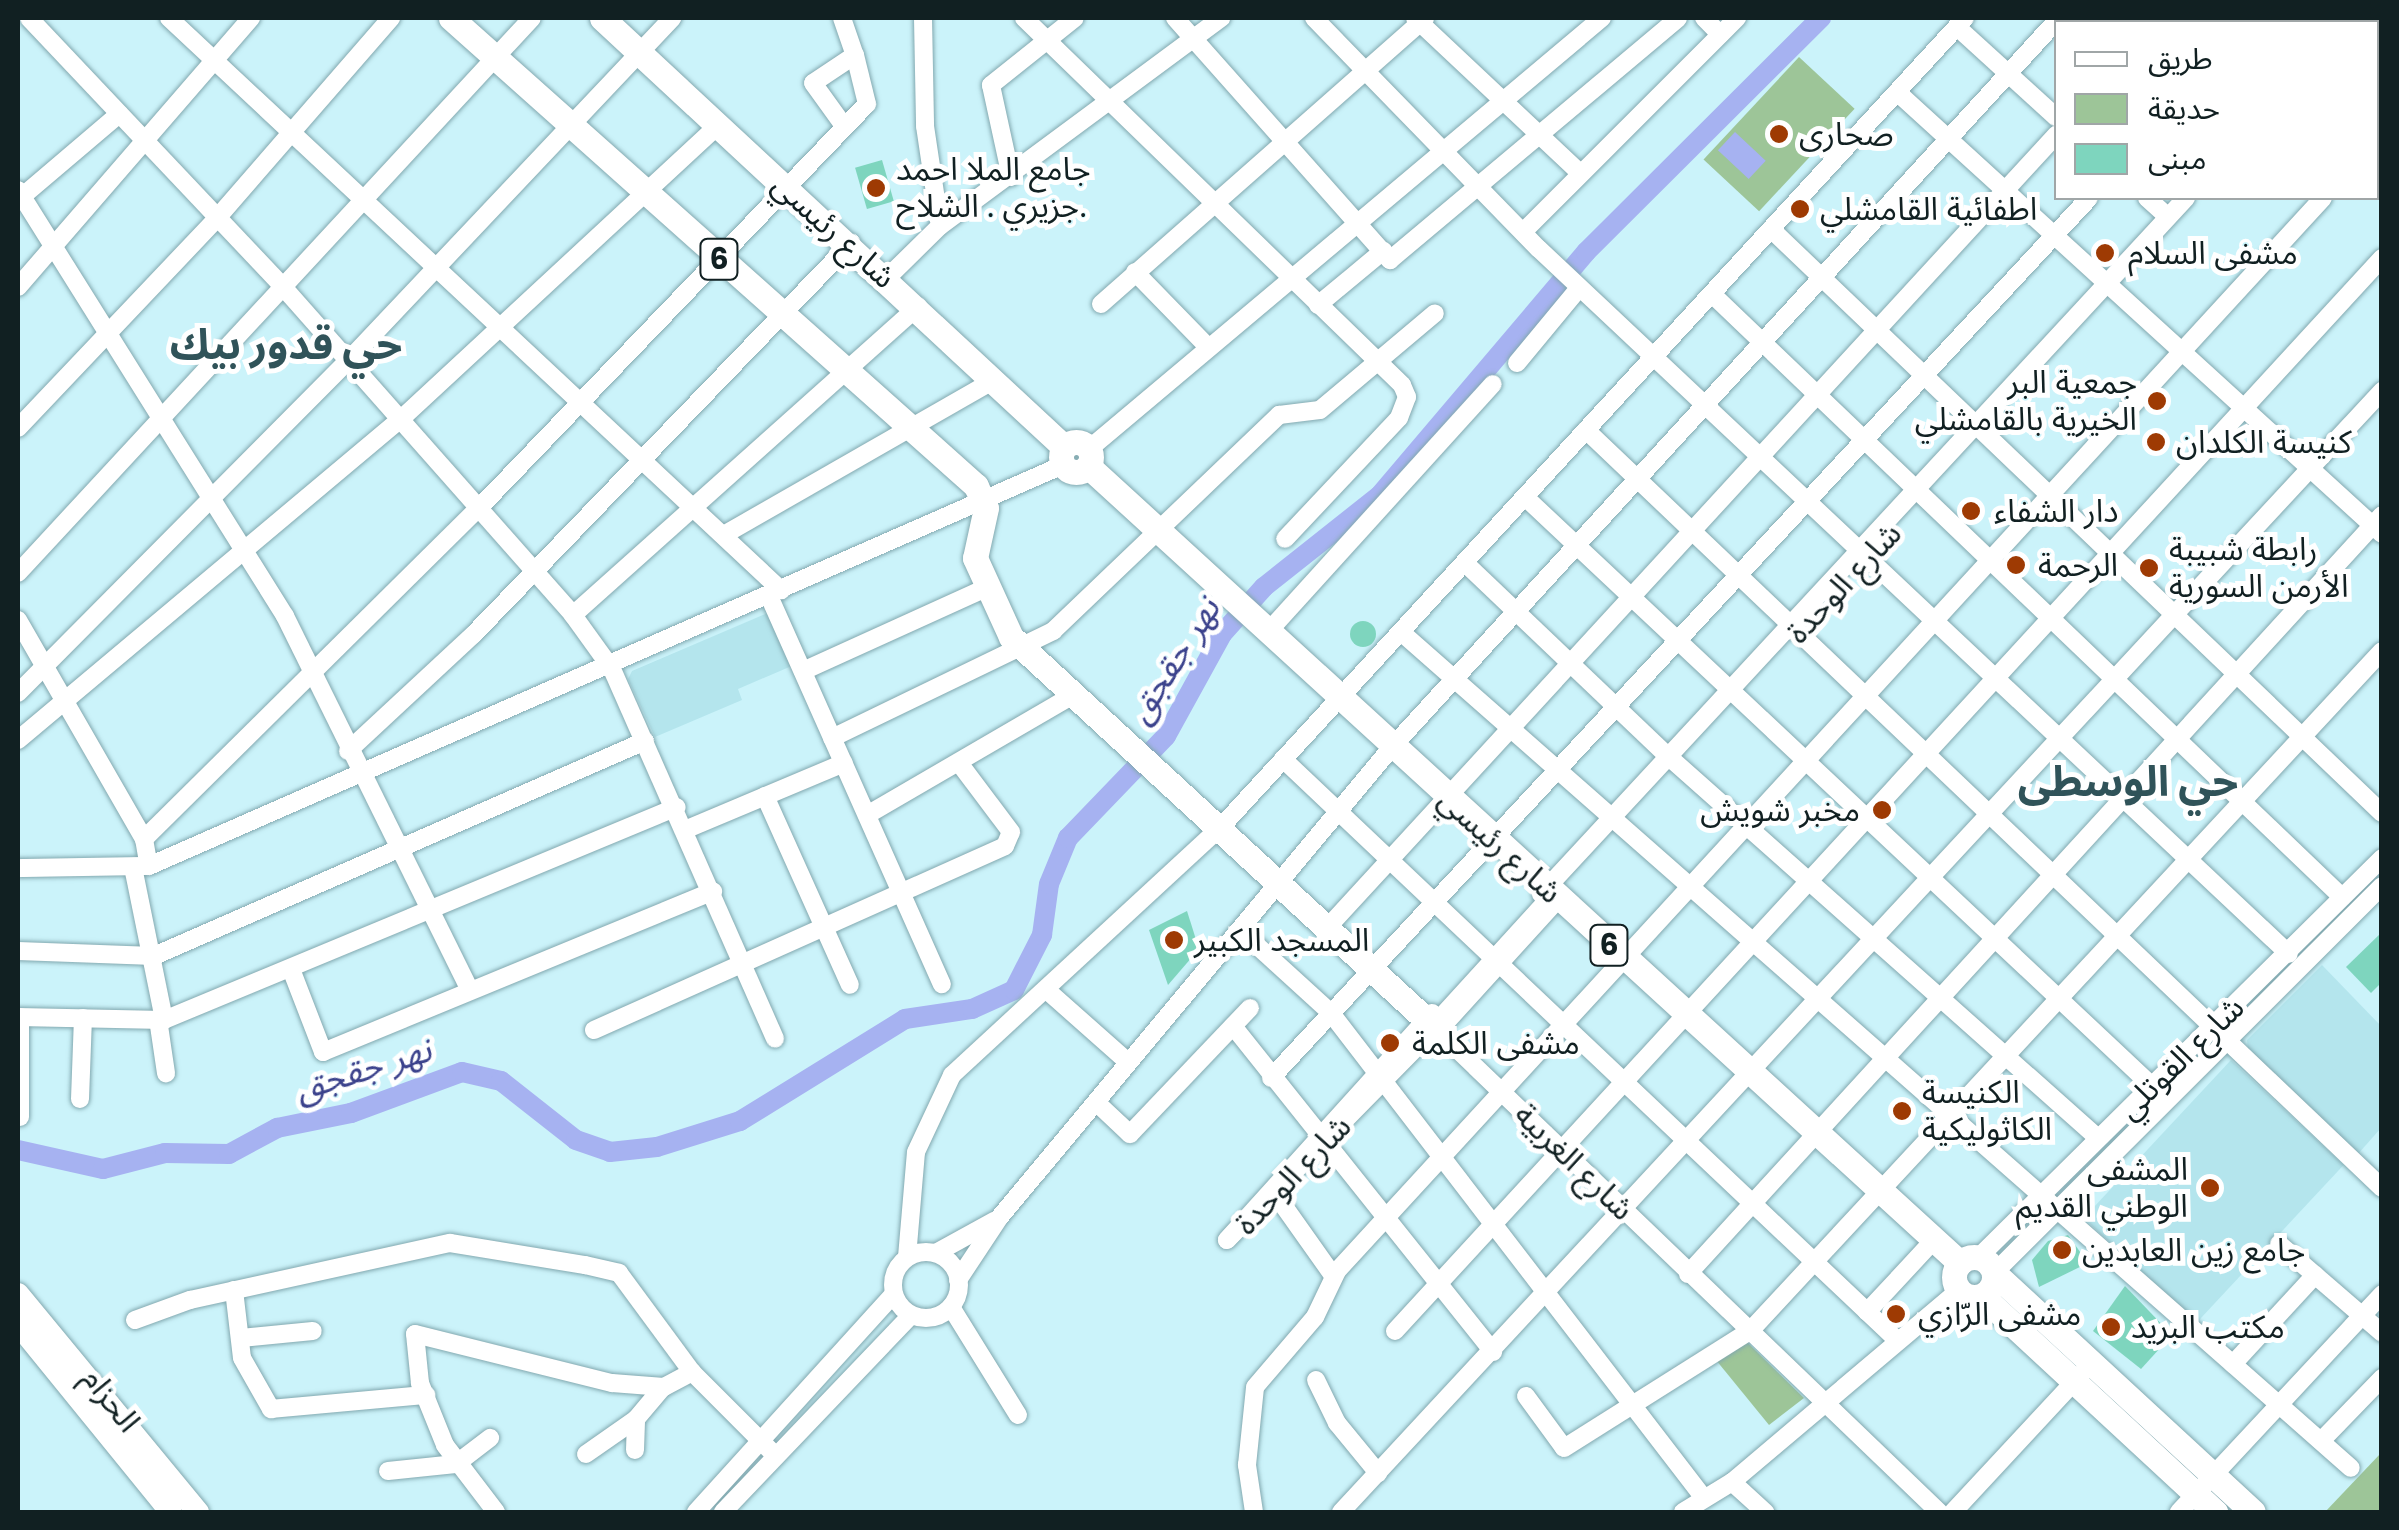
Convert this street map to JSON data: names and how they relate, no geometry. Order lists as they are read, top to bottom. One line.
{"streets":{"highway":["شارع رئيسي","6","شارع الوحدة","شارع الغربية"],"main road":["الحزام"],"street":["شارع القوتلي"]},"crossings":[["شارع رئيسي","6"],["شارع رئيسي","شارع الوحدة"],["شارع رئيسي","شارع القوتلي"],["6","شارع القوتلي"],["شارع الوحدة","شارع الغربية"]],"districts":["حي قدور بيك","حي الوسطى"],"water":["نهر جقجق"],"places":["صحارى","جامع الملا احمد جزيري . الشلاح.","اطفائية القامشلي","مشفى السلام","جمعية البر الخيرية بالقامشلي","كنيسة الكلدان","دار الشفاء","الرحمة","رابطة شبيبة اﻷرمن السورية","مخبر شويش","المسجد الكبير","مشفى الكلمة","الكنيسة الكاثوليكية","المشفى الوطني القديم","جامع زين العابدين","مشفى الرّازي","مكتب البريد"],"legend":["طريق","حديقة","مبنى"]}
